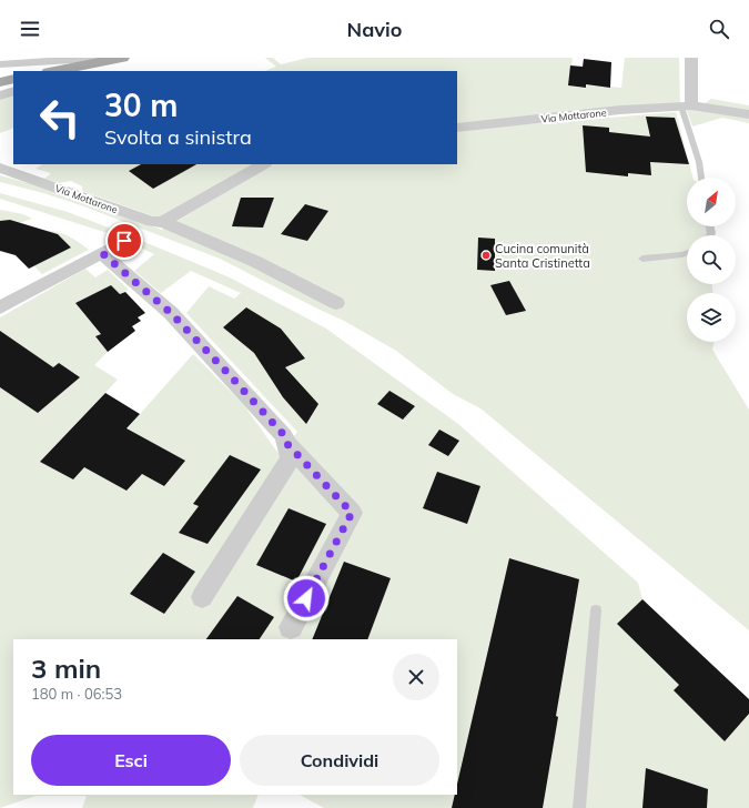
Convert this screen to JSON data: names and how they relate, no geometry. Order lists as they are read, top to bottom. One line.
{"streets":{"street":["Via Mottarone"]},"places":["Cucina comunità Santa Cristinetta"],"north":"top right","page":{"header":"Navio","turn":["30 m","Svolta a sinistra"],"heading":["3 min","180 m · 06:53"],"buttons":["Esci","Condividi"]}}
